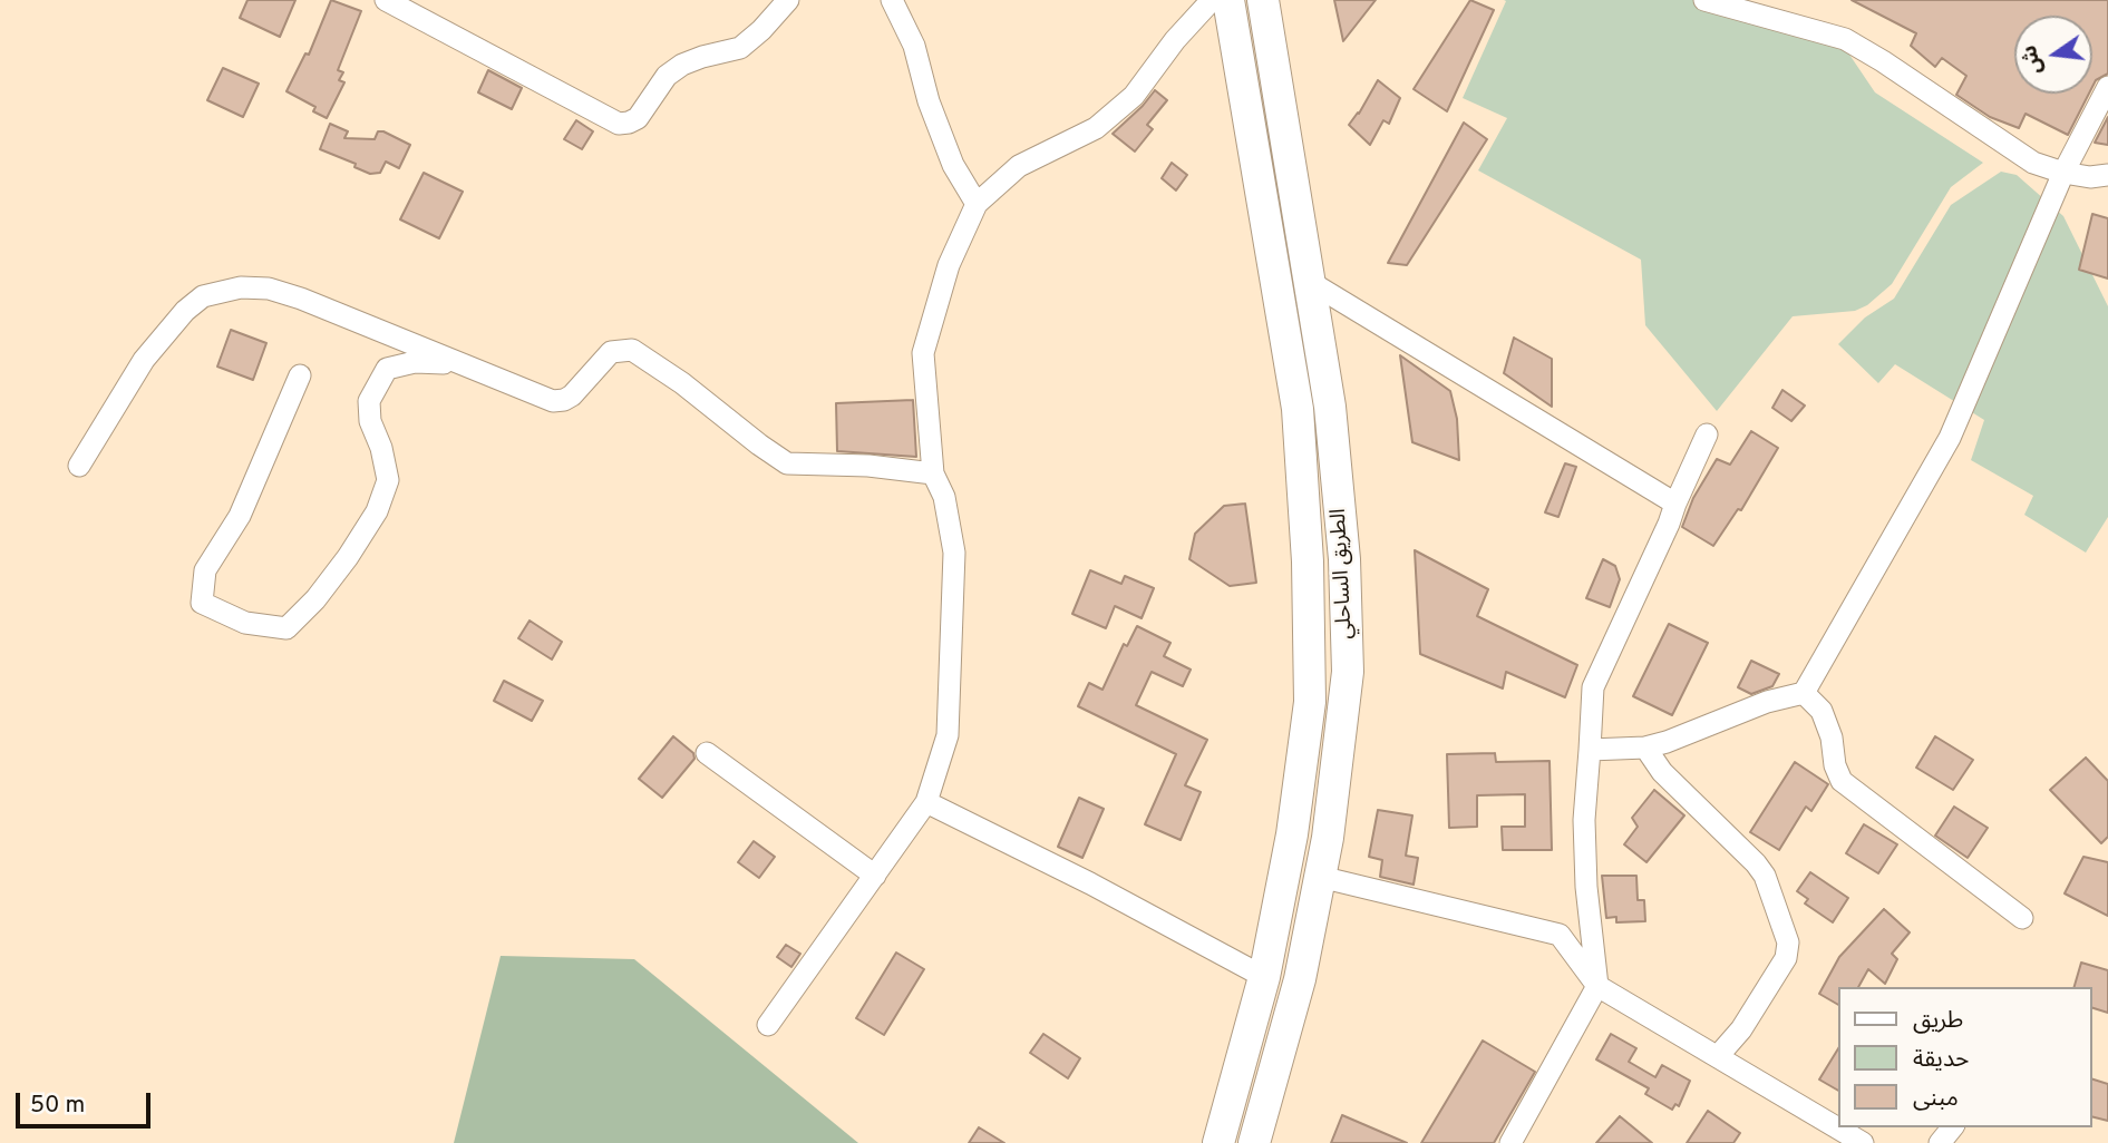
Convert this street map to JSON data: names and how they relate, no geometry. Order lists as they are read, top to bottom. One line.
{"streets":{"highway":["الطريق الساحلي"]},"legend":["طريق","حديقة","مبنى"],"scale_bar":"50 m","north":"left"}
